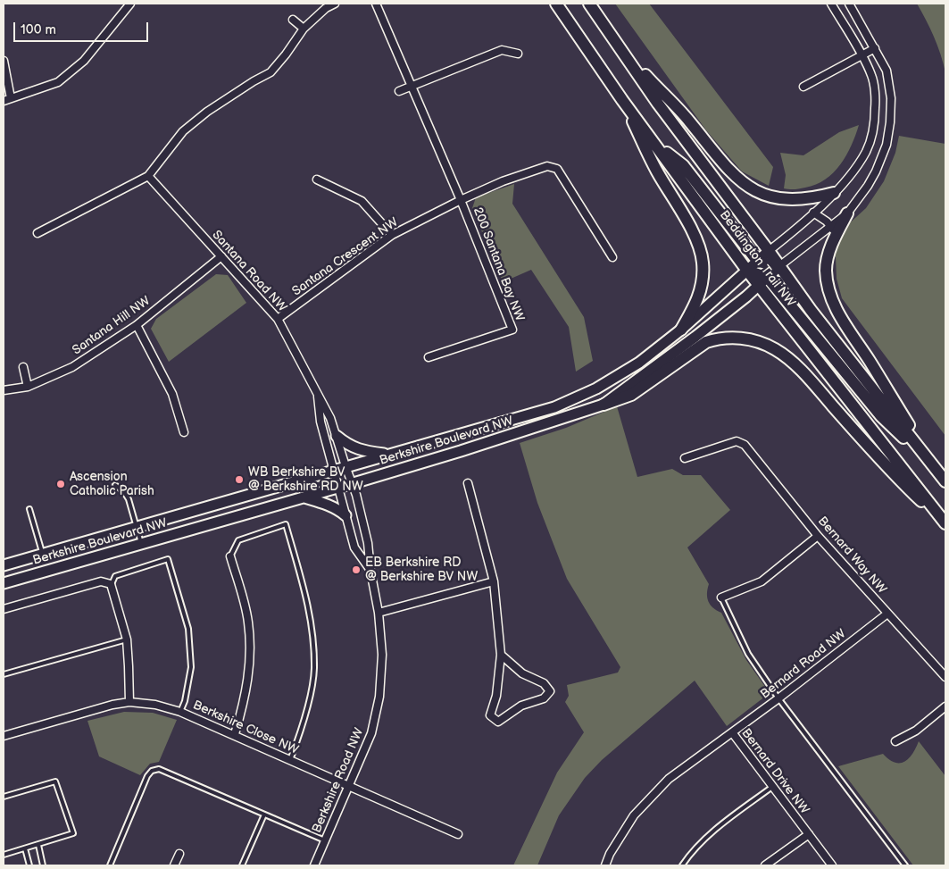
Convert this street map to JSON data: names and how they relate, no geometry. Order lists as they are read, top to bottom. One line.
{"streets":{"main road":["Beddington Trail NW","Berkshire Boulevard NW"],"street":["Santana Crescent NW","200 Santana Bay NW","Santana Road NW","Santana Hill NW","Bernard Way NW","Bernard Road NW","Berkshire Close NW","Bernard Drive NW","Berkshire Road NW"]},"crossings":[["Santana Crescent NW","200 Santana Bay NW"],["Santana Crescent NW","Santana Road NW"],["Beddington Trail NW","Berkshire Boulevard NW"],["Santana Road NW","Santana Hill NW"],["Santana Road NW","Berkshire Boulevard NW"],["Santana Road NW","Berkshire Road NW"],["Berkshire Boulevard NW","Berkshire Road NW"],["Bernard Way NW","Bernard Road NW"],["Bernard Road NW","Bernard Drive NW"],["Berkshire Close NW","Berkshire Road NW"]],"places":["WB Berkshire BV @ Berkshire RD NW","Ascension Catholic Parish","EB Berkshire RD @ Berkshire BV NW"],"scale_bar":"100 m"}
